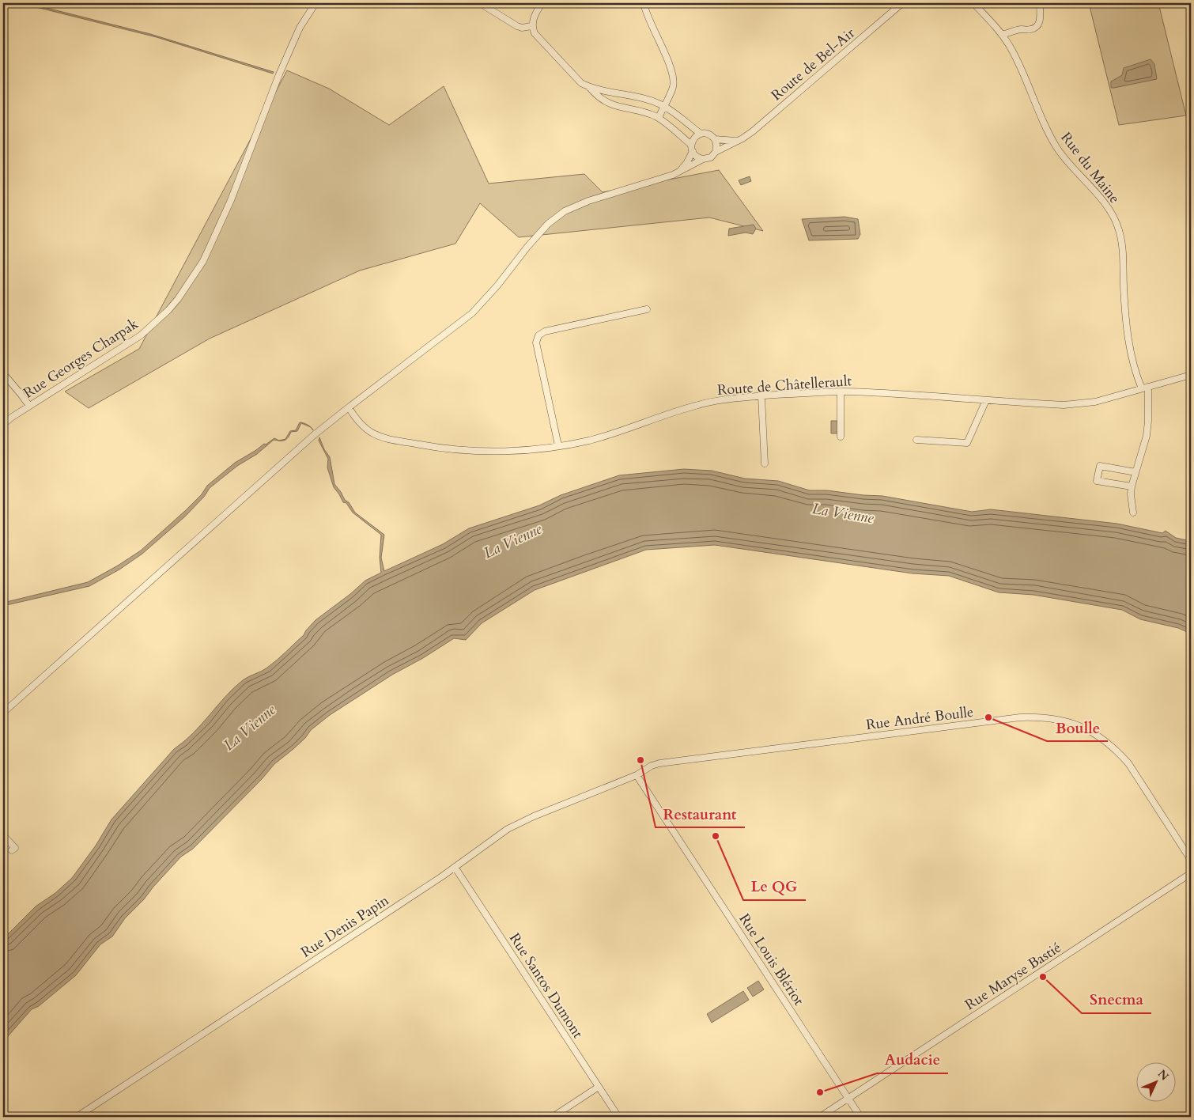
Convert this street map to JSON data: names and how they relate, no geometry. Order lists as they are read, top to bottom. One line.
{"streets":{"street":["Route de Bel-Air","Rue du Maine","Rue Georges Charpak","Route de Châtellerault","Rue André Boulle","Rue Denis Papin","Rue Louis Blériot","Rue Maryse Bastié","Rue Santos Dumont"]},"crossings":[["Rue du Maine","Route de Châtellerault"],["Rue André Boulle","Rue Denis Papin"],["Rue André Boulle","Rue Louis Blériot"],["Rue Denis Papin","Rue Louis Blériot"],["Rue Denis Papin","Rue Santos Dumont"],["Rue Louis Blériot","Rue Maryse Bastié"]],"water":["La Vienne"],"places":["Boulle","Restaurant","Le QG","Snecma","Audacie"],"north":"top right"}
